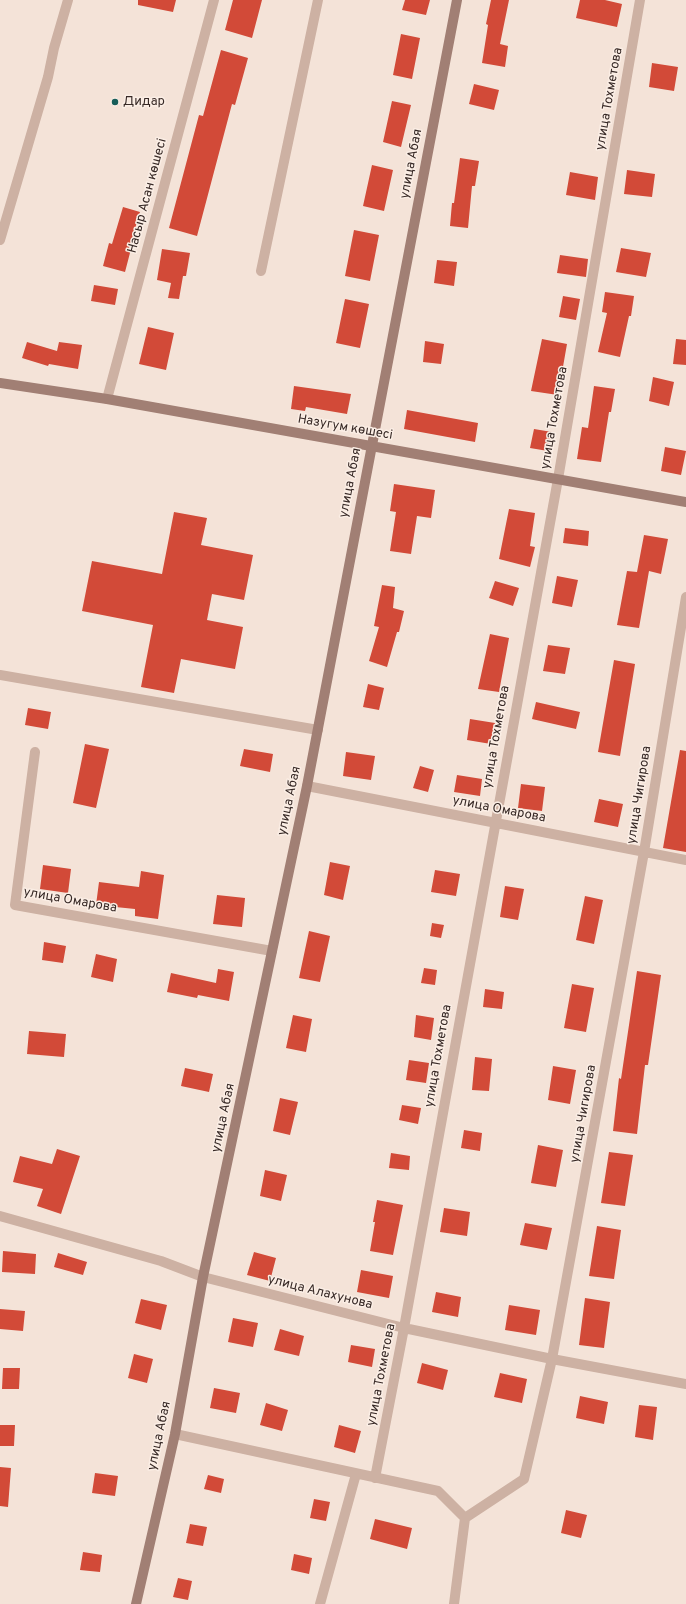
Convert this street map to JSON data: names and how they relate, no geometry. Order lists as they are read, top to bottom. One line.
{"streets":{"street":["улица Тохметова","улица Абая","Насыр Асан көшесі","Назугум көшесі","улица Чигирова","улица Омарова","улица Алахунова"]},"crossings":[["улица Тохметова","Назугум көшесі"],["улица Тохметова","улица Омарова"],["улица Тохметова","улица Алахунова"],["улица Абая","Назугум көшесі"],["улица Абая","улица Омарова"],["улица Абая","улица Алахунова"],["Насыр Асан көшесі","Назугум көшесі"],["улица Чигирова","улица Омарова"],["улица Чигирова","улица Алахунова"]],"places":["Дидар"]}
